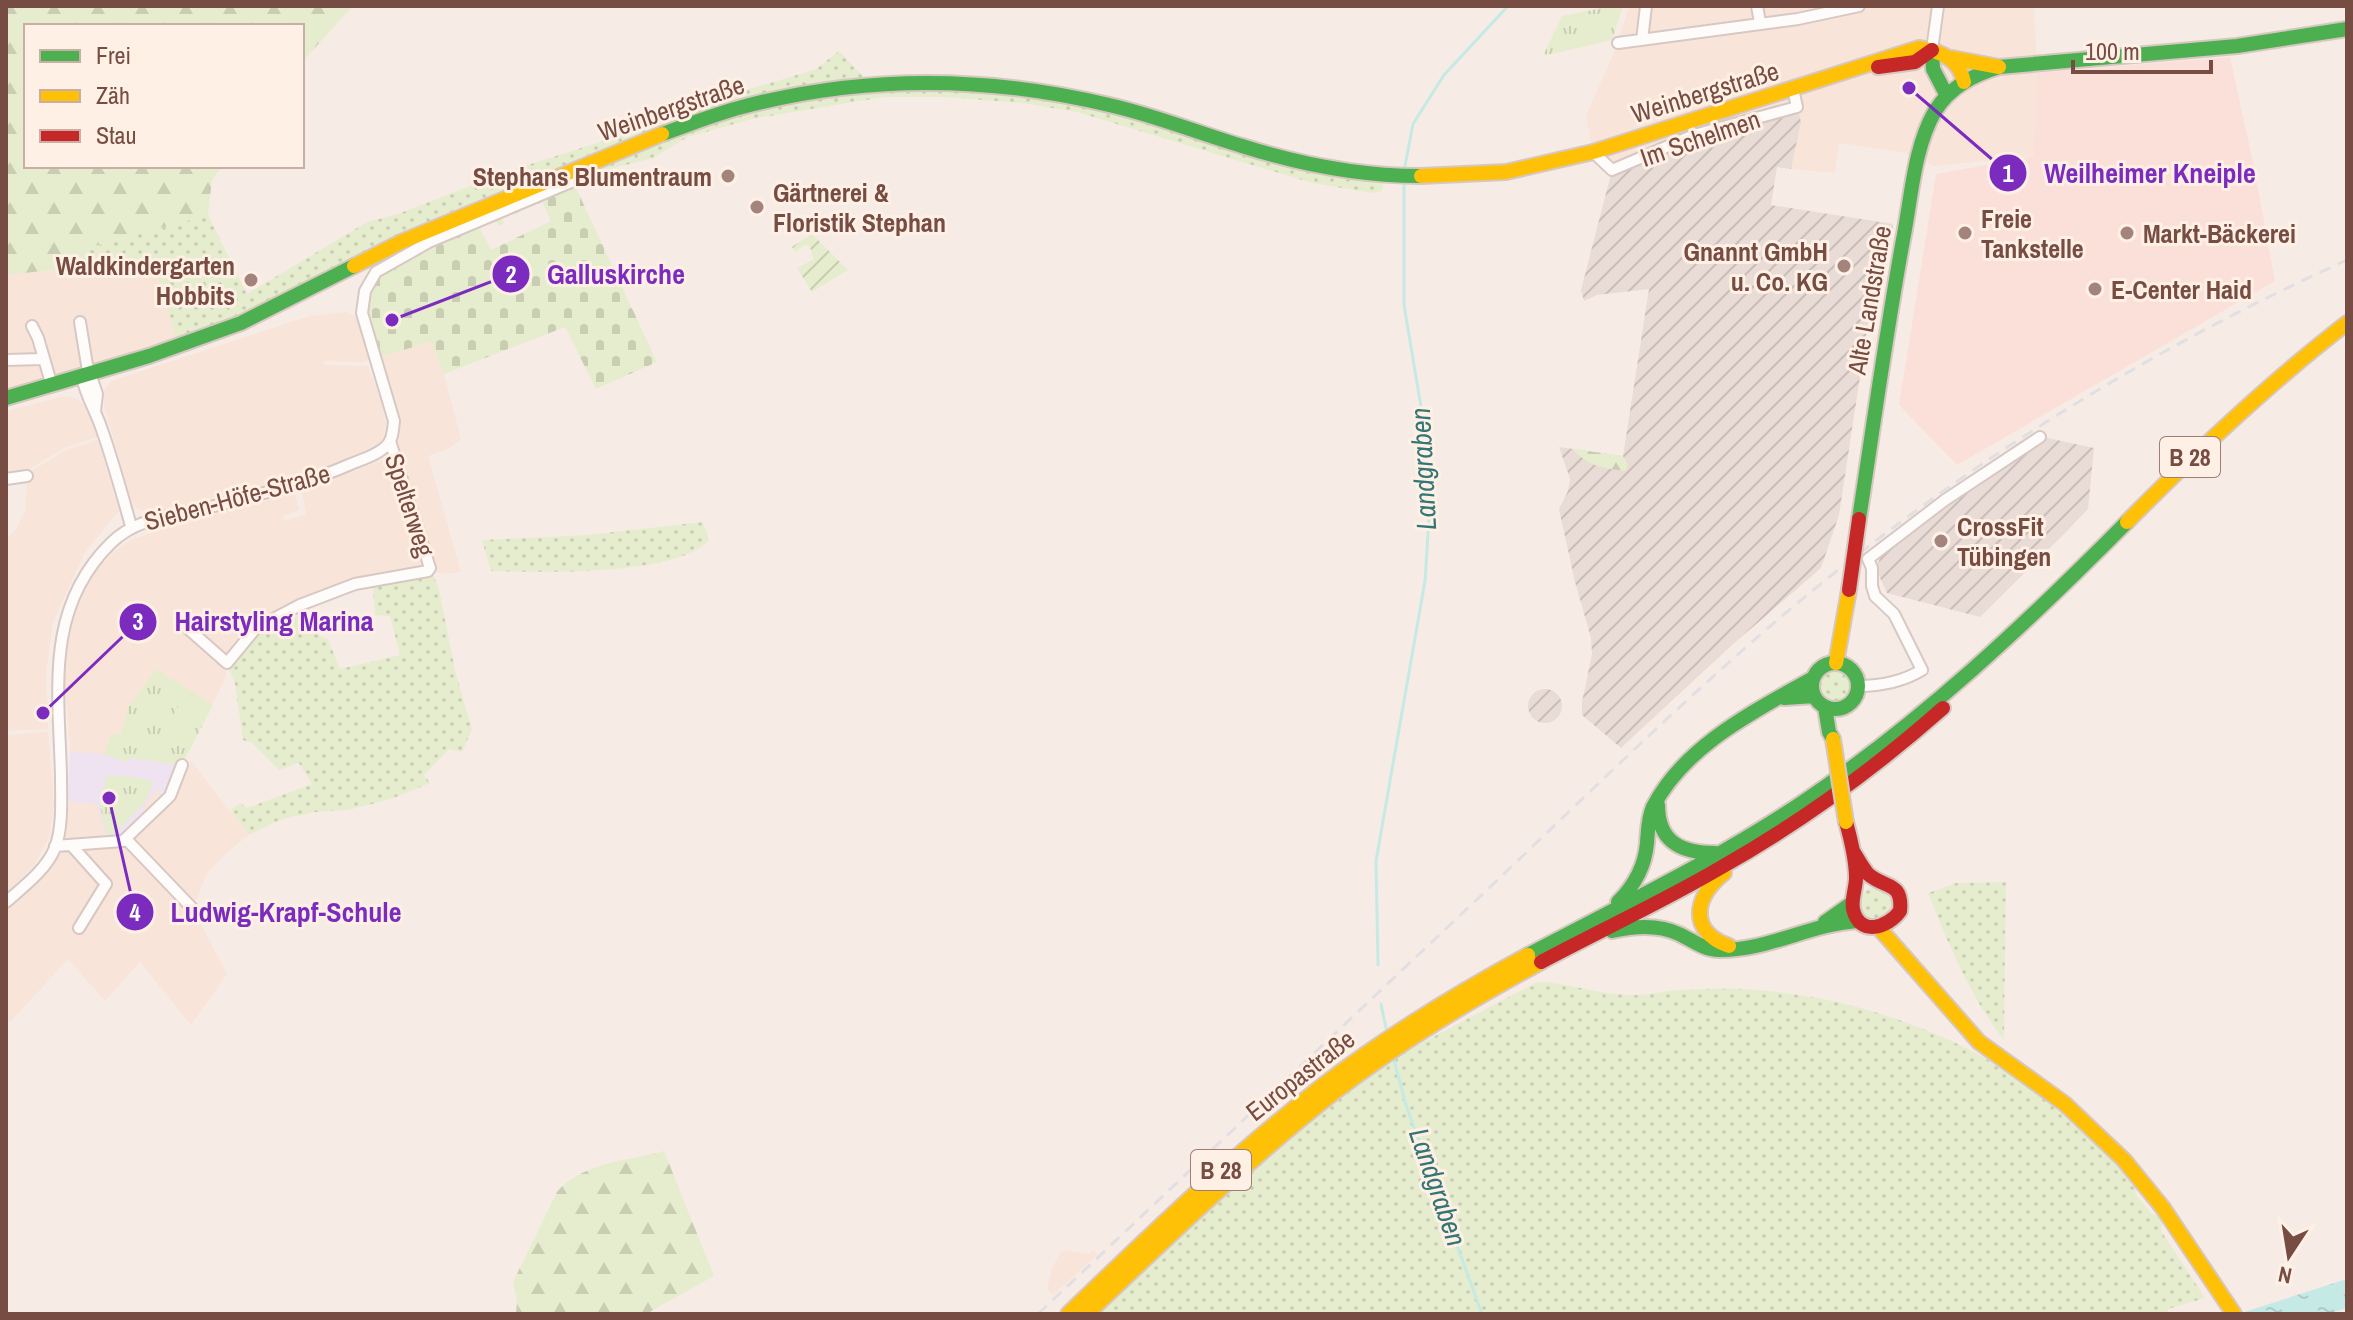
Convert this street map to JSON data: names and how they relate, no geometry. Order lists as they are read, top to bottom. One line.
{"streets":{"main road":["Weinbergstraße","Alte Landstraße","B 28","Europastraße"],"street":["Im Schelmen","Sieben-Höfe-Straße","Spelterweg"]},"crossings":[["Weinbergstraße","Im Schelmen"],["B 28","Europastraße"],["Sieben-Höfe-Straße","Spelterweg"]],"water":["Landgraben"],"places":["Weilheimer Kneiple","Stephans Blumentraum","Gärtnerei & Floristik Stephan","Freie Tankstelle","Markt-Bäckerei","Gnannt GmbH u. Co. KG","Waldkindergarten Hobbits","E-Center Haid","Galluskirche","CrossFit Tübingen","Hairstyling Marina","Ludwig-Krapf-Schule"],"legend":["Frei","Zäh","Stau"],"scale_bar":"100 m","north":"bottom"}
